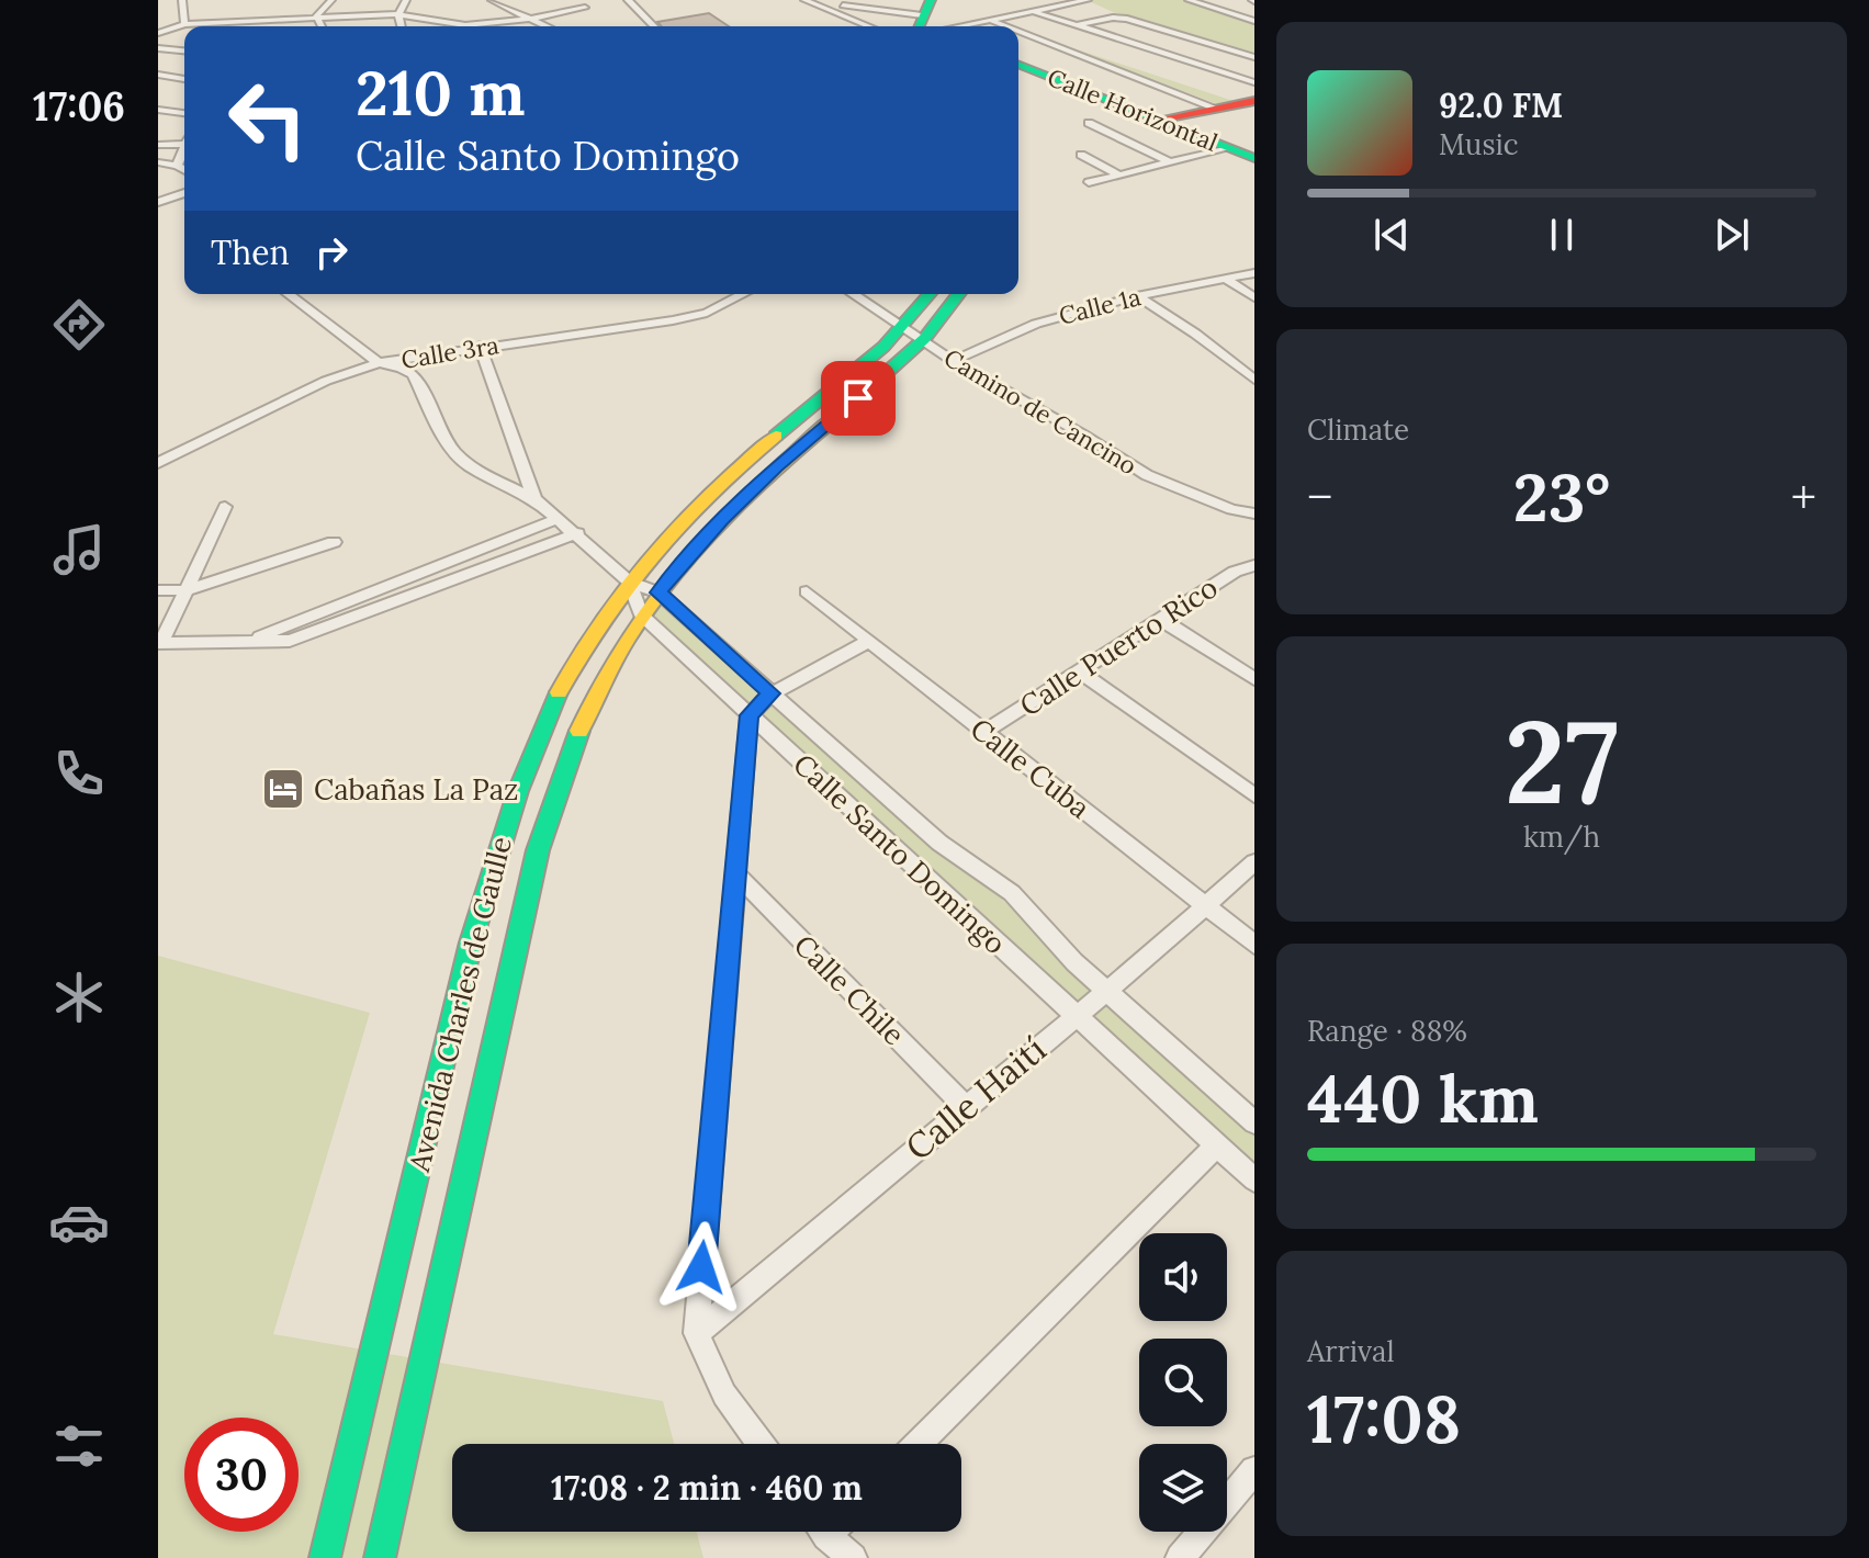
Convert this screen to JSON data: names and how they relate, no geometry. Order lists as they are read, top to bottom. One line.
{"streets":{"main road":["Calle Horizontal","Avenida Charles de Gaulle"],"street":["Calle 1a","Calle 3ra","Camino de Cancino","Calle Puerto Rico","Calle Cuba","Calle Santo Domingo","Calle Chile","Calle Haití"]},"crossings":[["Calle 1a","Camino de Cancino"],["Camino de Cancino","Avenida Charles de Gaulle"],["Calle Puerto Rico","Calle Cuba"],["Calle Cuba","Calle Haití"],["Calle Santo Domingo","Avenida Charles de Gaulle"],["Calle Santo Domingo","Calle Haití"],["Calle Chile","Calle Haití"]],"places":{"hotel":["Cabañas La Paz"]},"page":{"tabs":"17:06","turn":["210 m","Calle Santo Domingo"],"song":["92.0 FM","Music"],"then":"Then","tile":["Climate",["27","km/h"],["Range · 88%","440 km"],["Arrival","17:08"]],"heat":["−","23°","+"],"limit":"30","trip":"17:08 · 2 min · 460 m"}}
